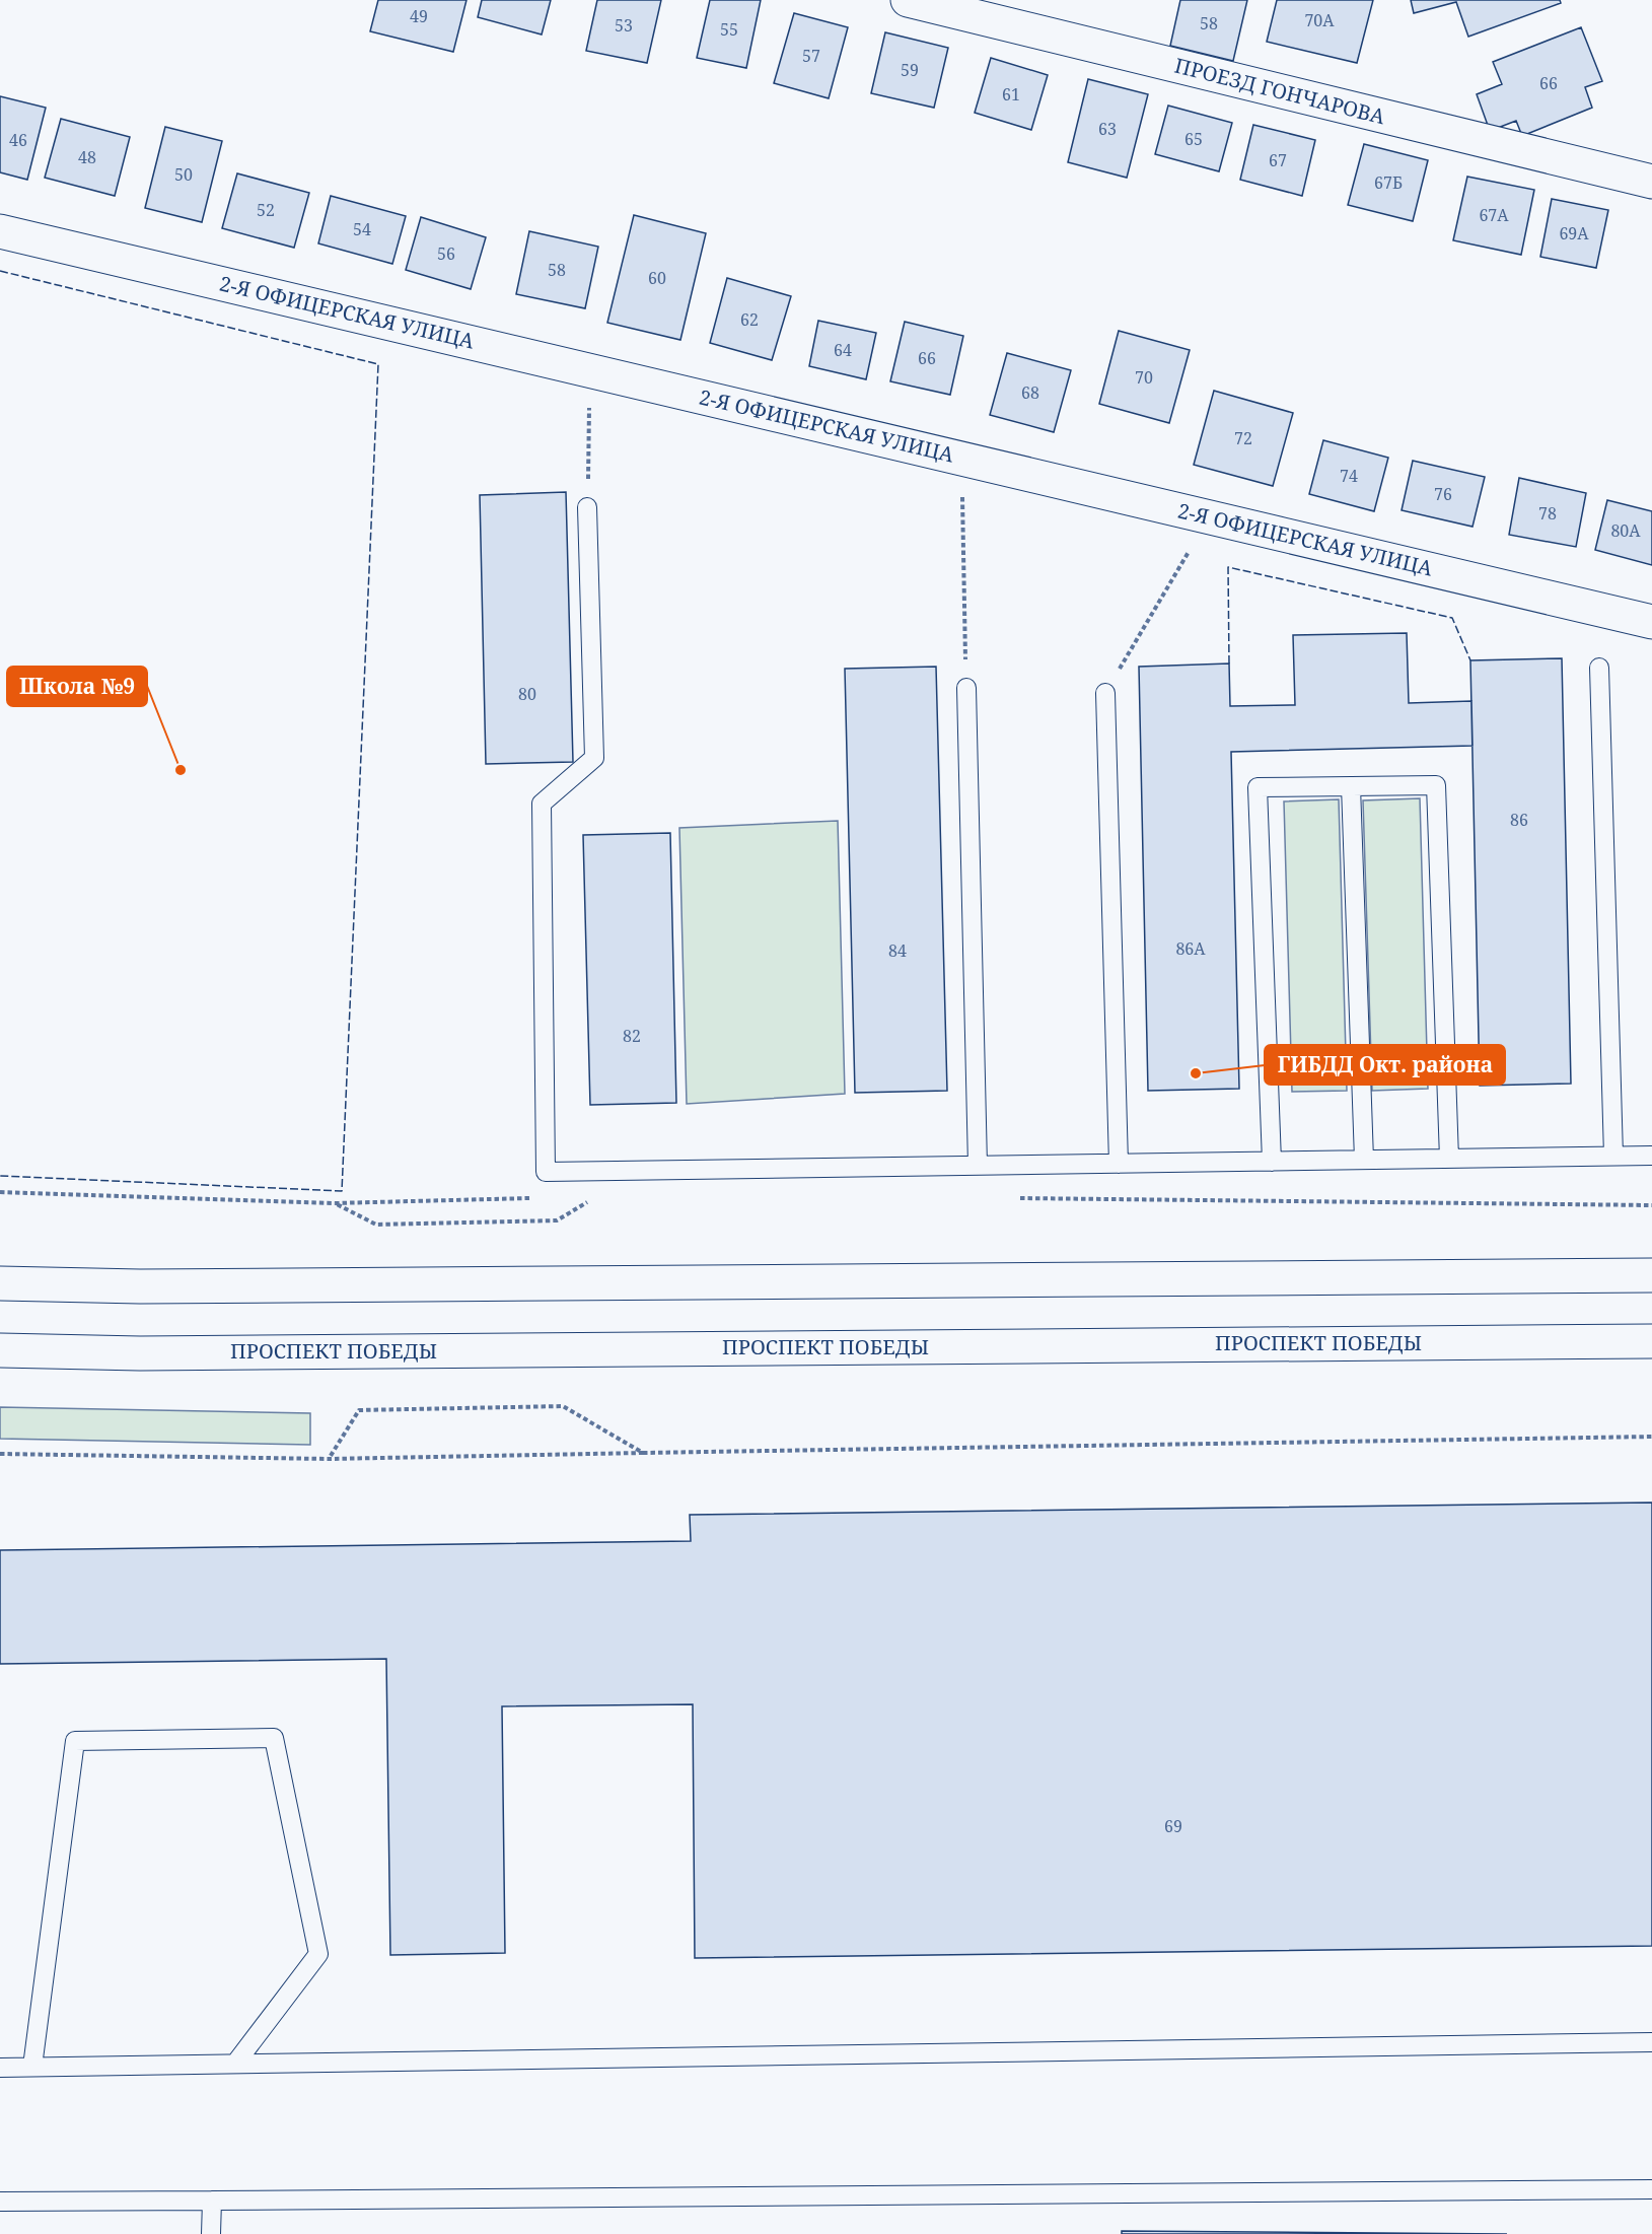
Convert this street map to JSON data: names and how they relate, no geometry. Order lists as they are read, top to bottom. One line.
{"streets":{"main road":["ПРОЕЗД ГОНЧАРОВА","2-Я ОФИЦЕРСКАЯ УЛИЦА","ПРОСПЕКТ ПОБЕДЫ"]},"places":["Школа №9","ГИБДД Окт. района"],"house_numbers":["49","70А","58","53","55","57","59","66","61","63","65","46","48","67","50","67Б","52","67А","54","69А","56","58","60","62","64","66","70","68","72","74","76","78","80А","80","86","86А","84","82","69"]}
